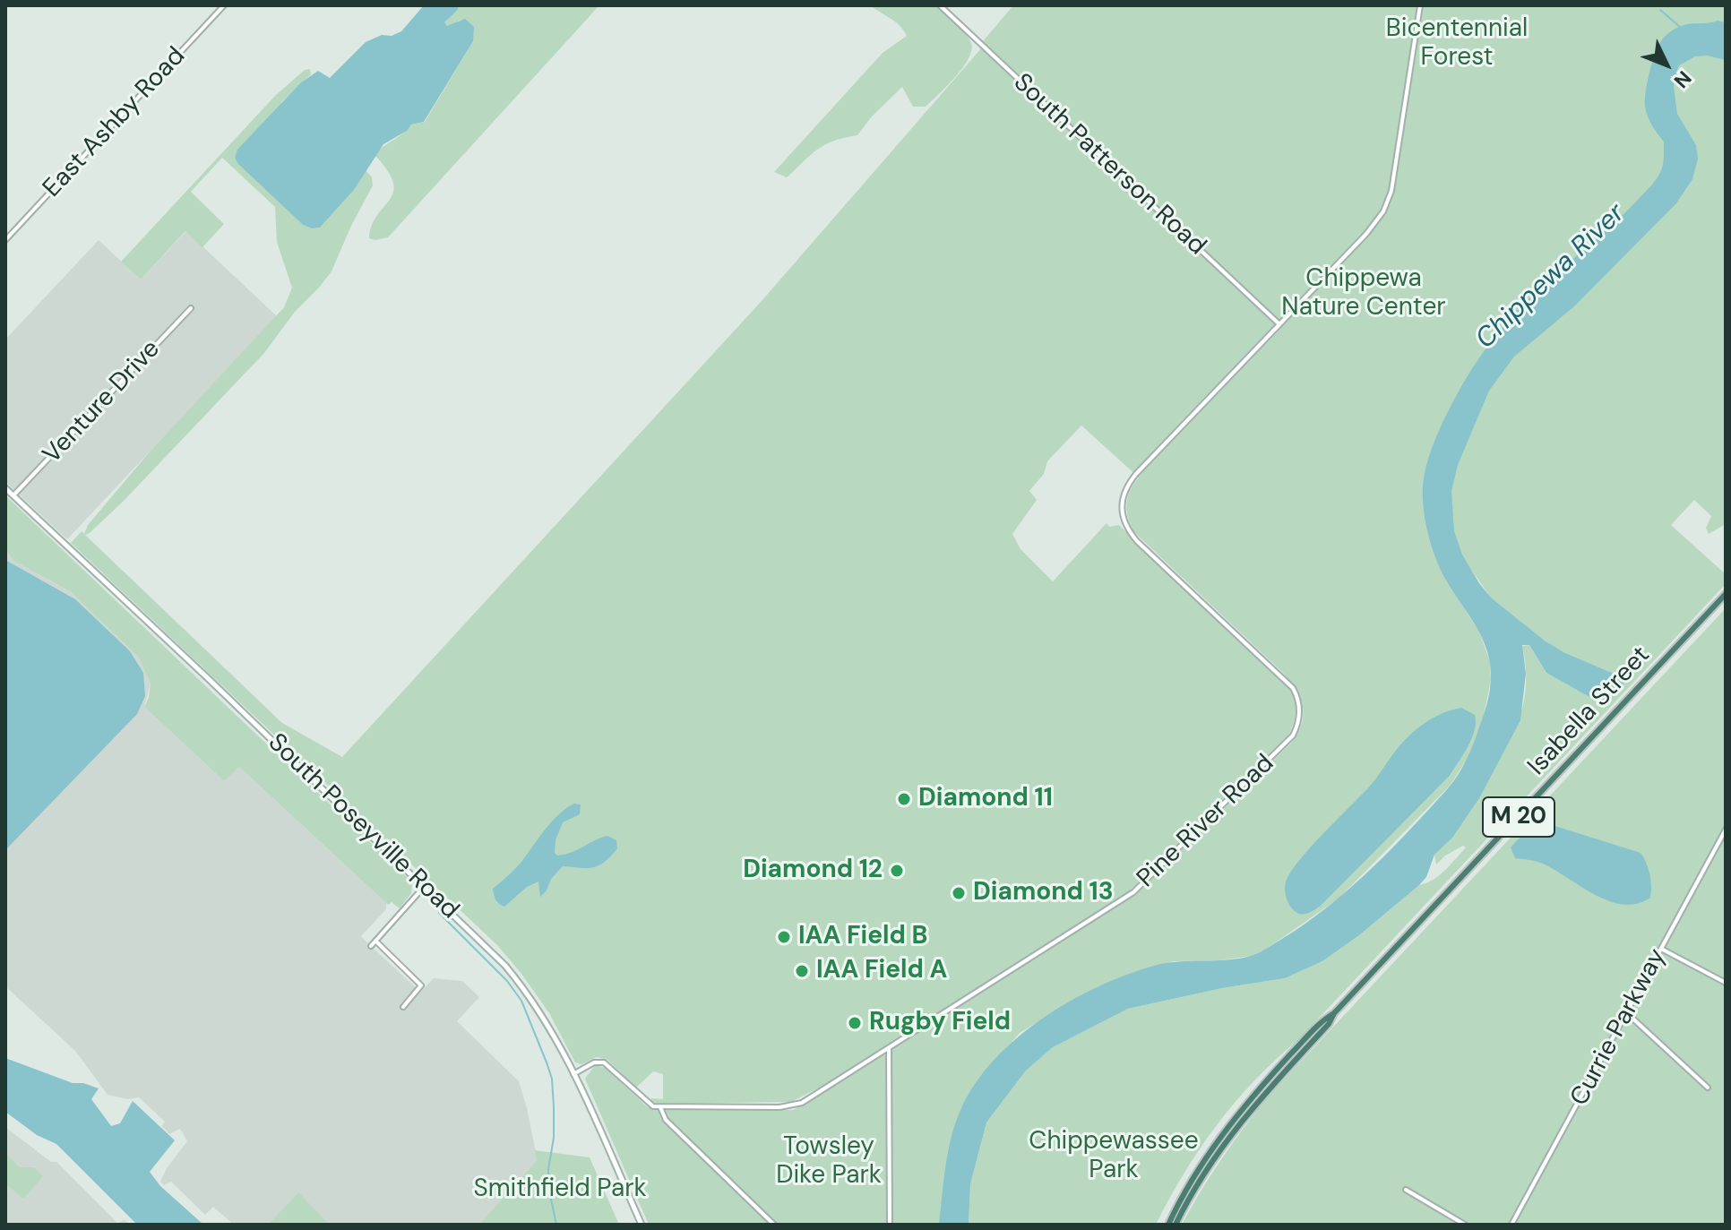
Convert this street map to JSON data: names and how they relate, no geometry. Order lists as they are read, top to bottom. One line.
{"streets":{"highway":["Isabella Street","M 20"],"main road":["South Poseyville Road"],"street":["East Ashby Road","South Patterson Road","Venture Drive","Pine River Road","Currie Parkway"]},"crossings":[["South Patterson Road","Pine River Road"],["Venture Drive","South Poseyville Road"]],"water":["Chippewa River"],"parks":["Bicentennial Forest","Chippewa Nature Center","Chippewassee Park","Towsley Dike Park","Smithfield Park"],"places":["Diamond 11","Diamond 12","Diamond 13","IAA Field B","IAA Field A","Rugby Field"],"north":"bottom right"}
